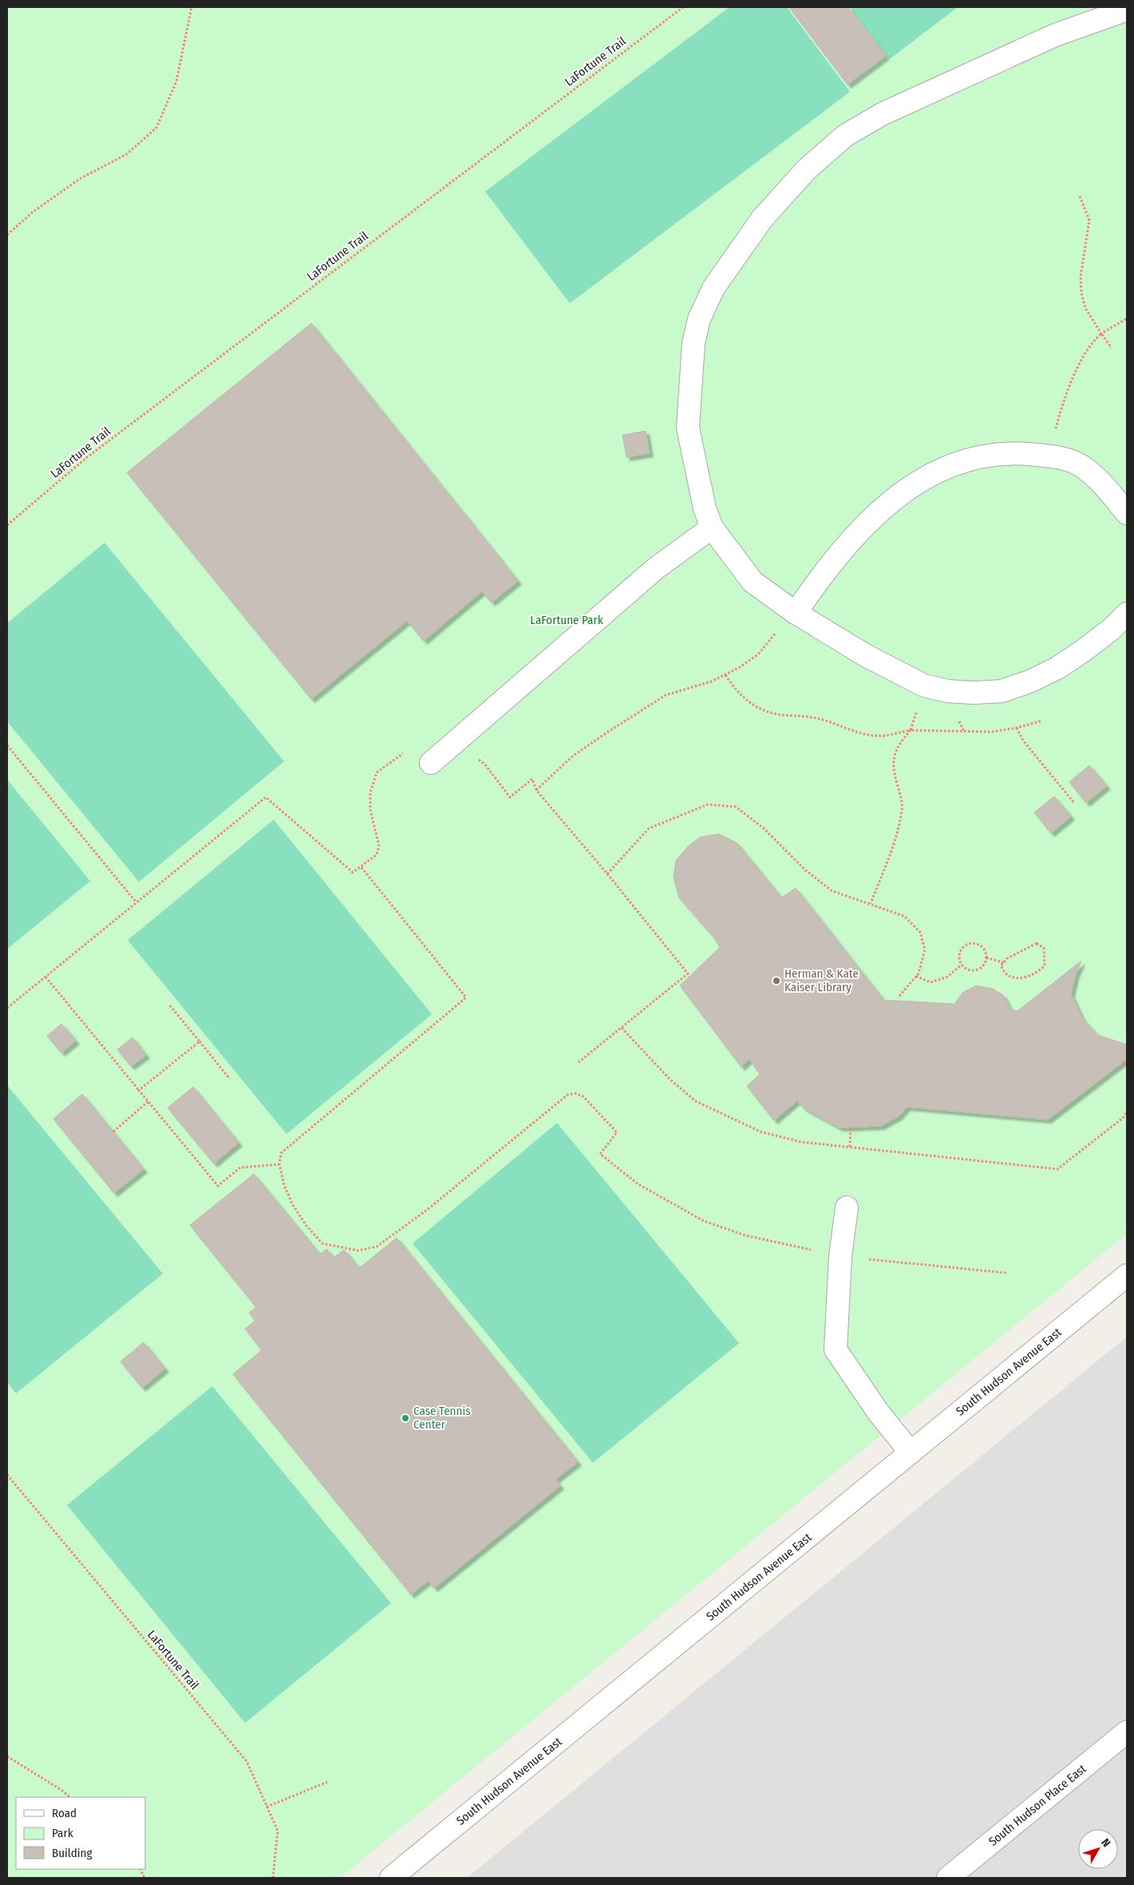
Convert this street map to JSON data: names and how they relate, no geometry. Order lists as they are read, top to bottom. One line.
{"streets":{"street":["South Hudson Avenue East","South Hudson Place East"],"path":["LaFortune Trail"]},"parks":["LaFortune Park"],"places":["Herman & Kate Kaiser Library","Case Tennis Center"],"legend":["Road","Park","Building"],"north":"top right"}
